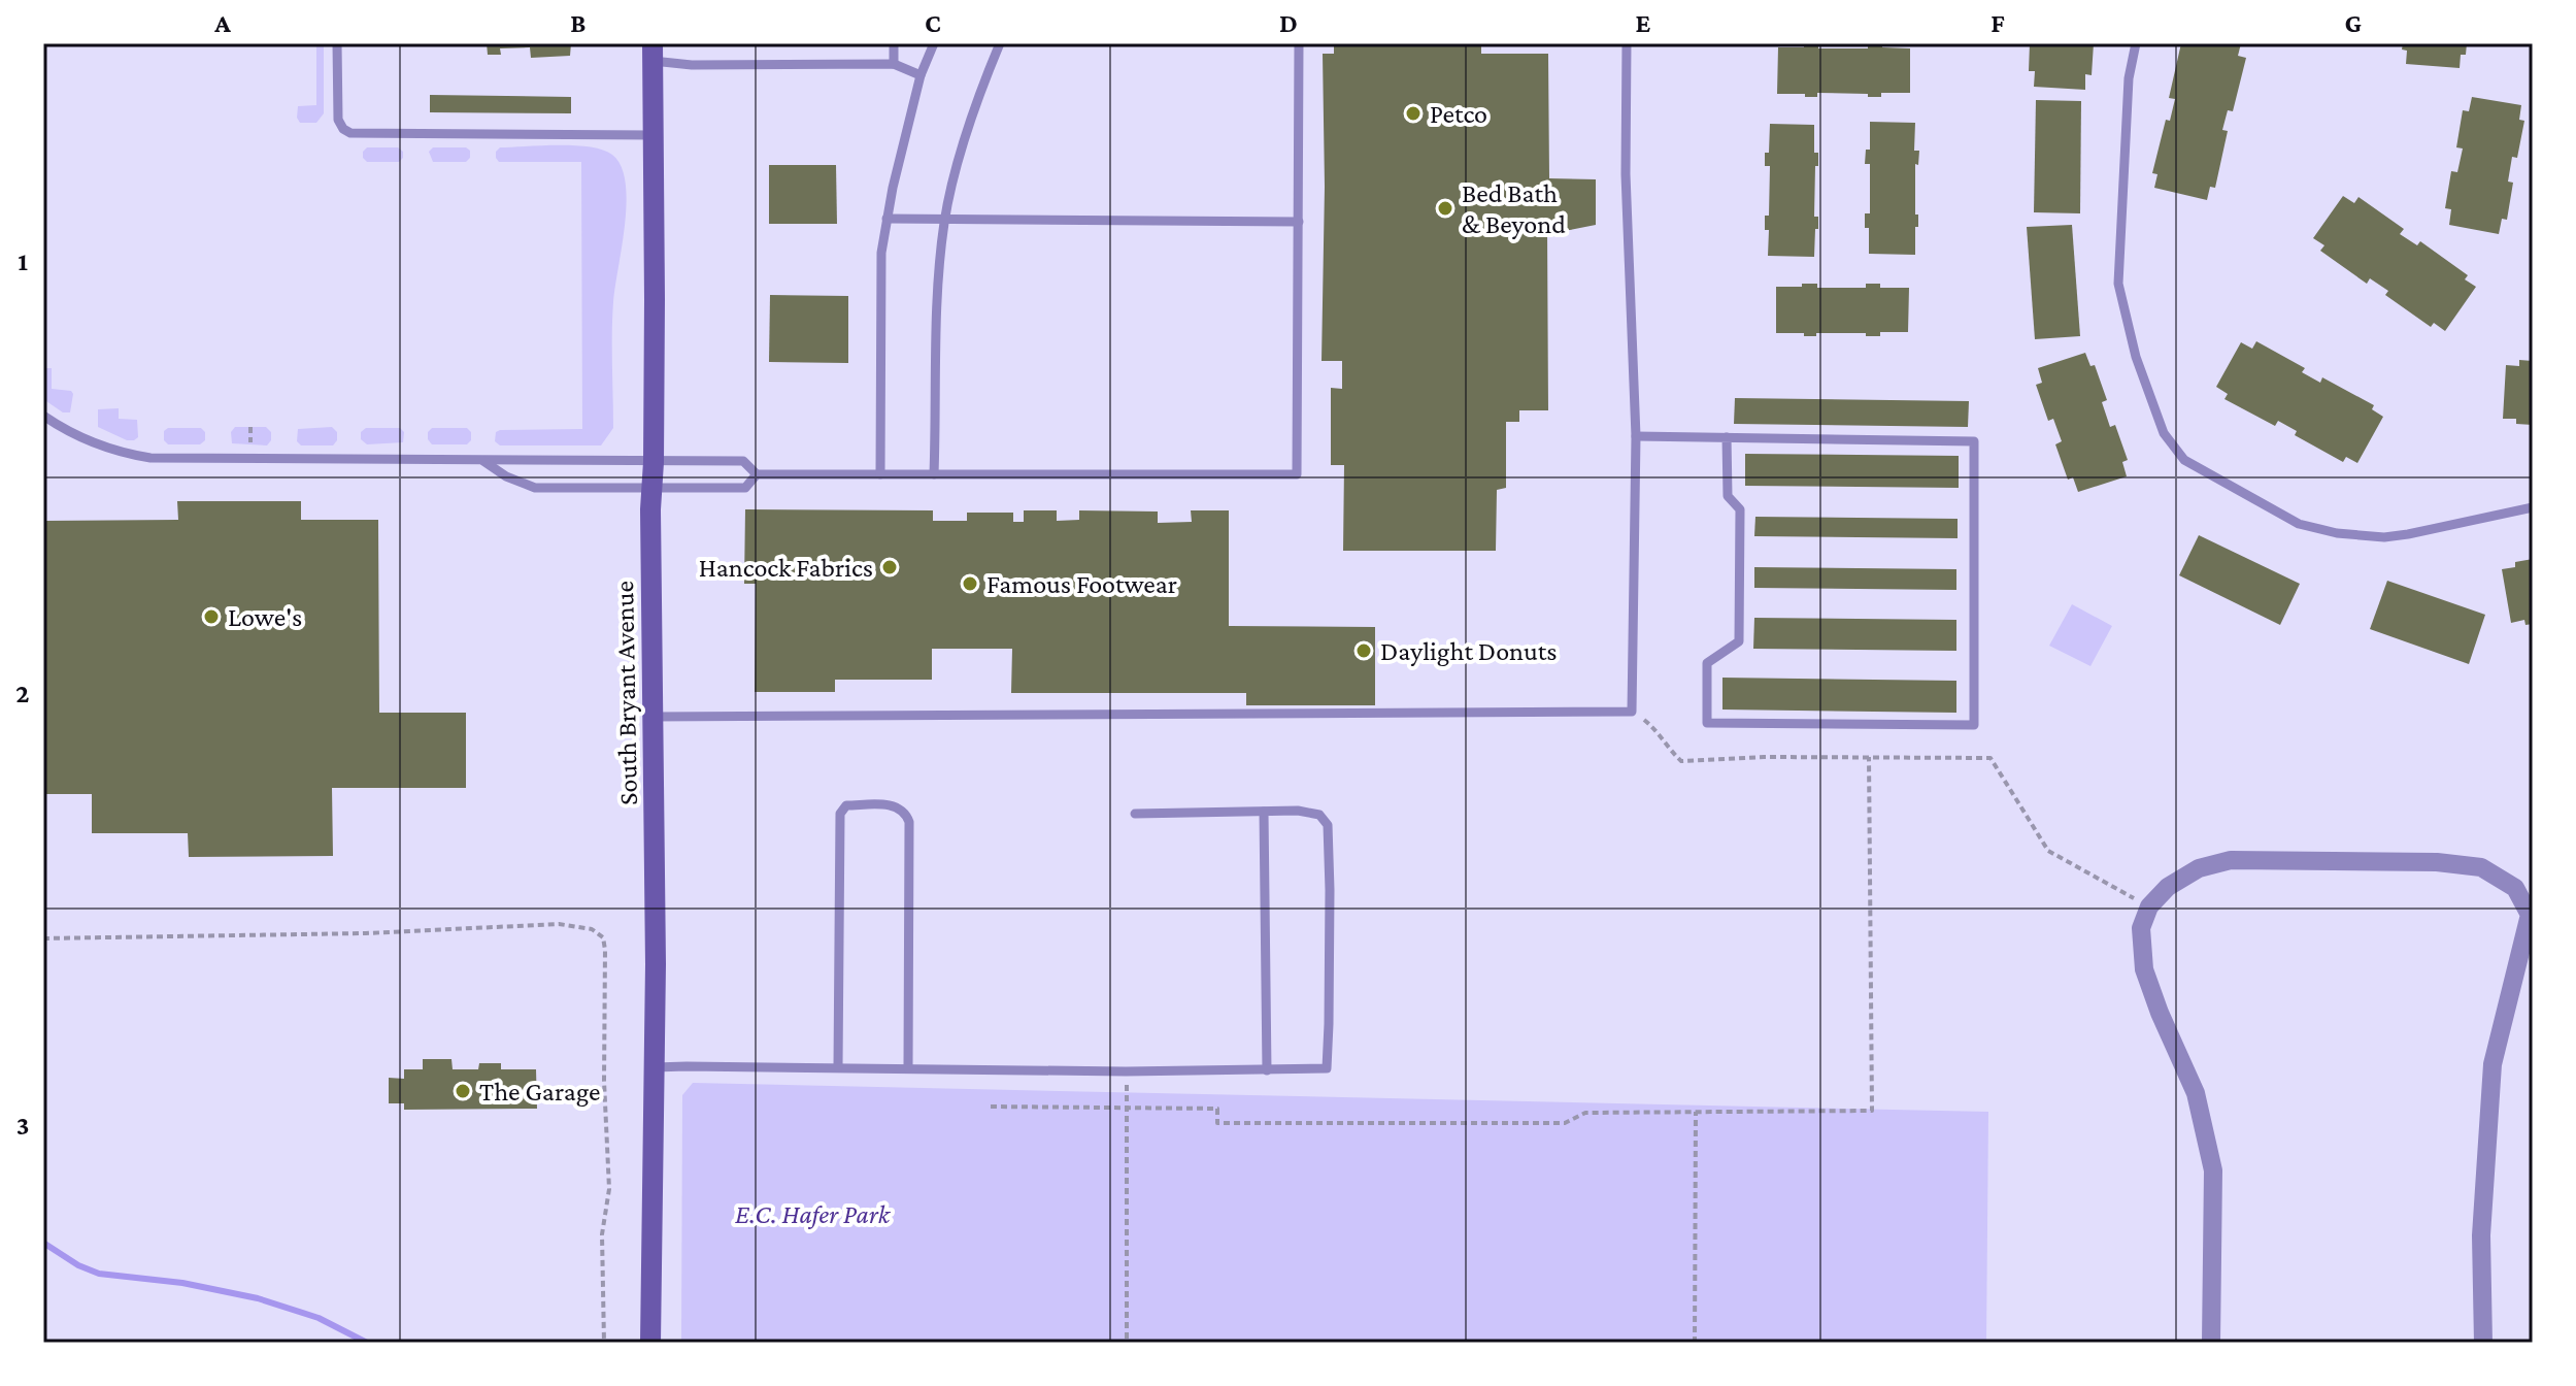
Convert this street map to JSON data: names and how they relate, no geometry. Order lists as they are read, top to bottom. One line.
{"streets":{"main road":["South Bryant Avenue"]},"parks":["E.C. Hafer Park"],"places":["Petco","Bed Bath & Beyond","Hancock Fabrics","Famous Footwear","Lowe's","Daylight Donuts","The Garage"],"grid":{"columns":["A","B","C","D","E","F","G"],"rows":["1","2","3"]}}
